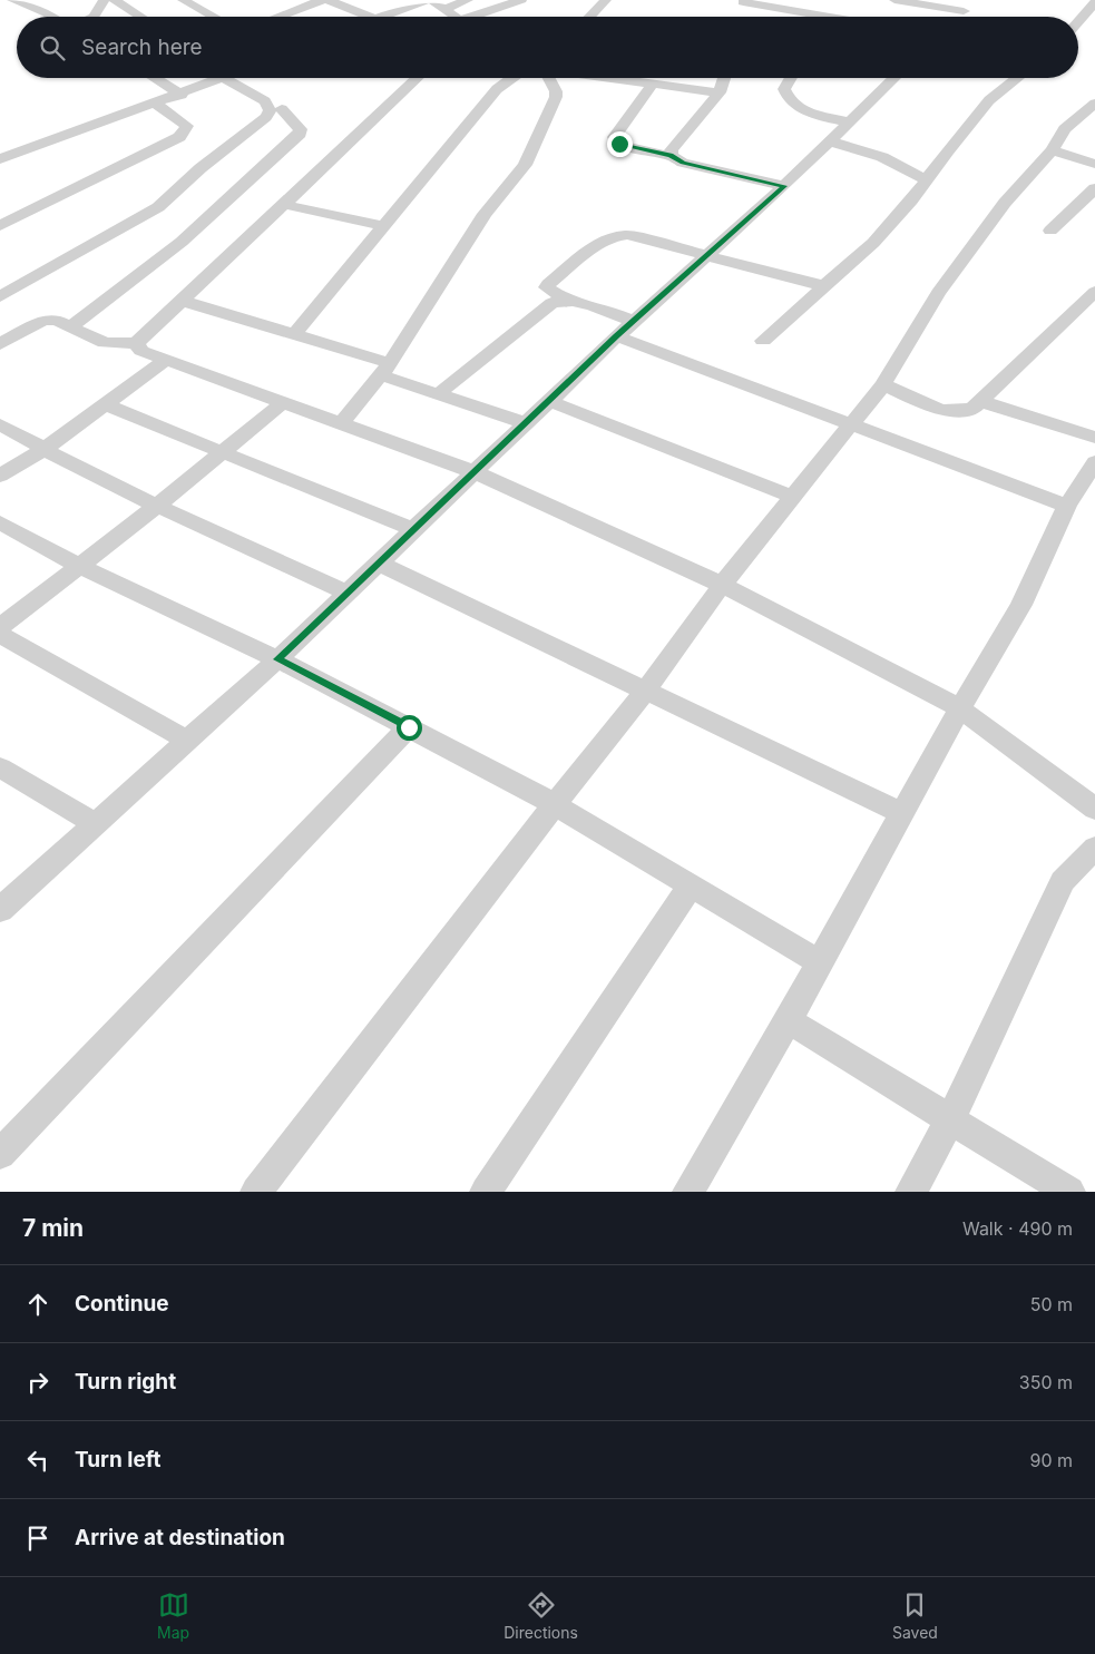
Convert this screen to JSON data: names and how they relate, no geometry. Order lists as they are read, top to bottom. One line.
{"page":{"search":"Search here","heading":["7 min","Walk · 490 m"],"list":[["Continue","50 m"],["Turn right","350 m"],["Turn left","90 m"],"Arrive at destination"],"nav":["Map","Directions","Saved"]}}
